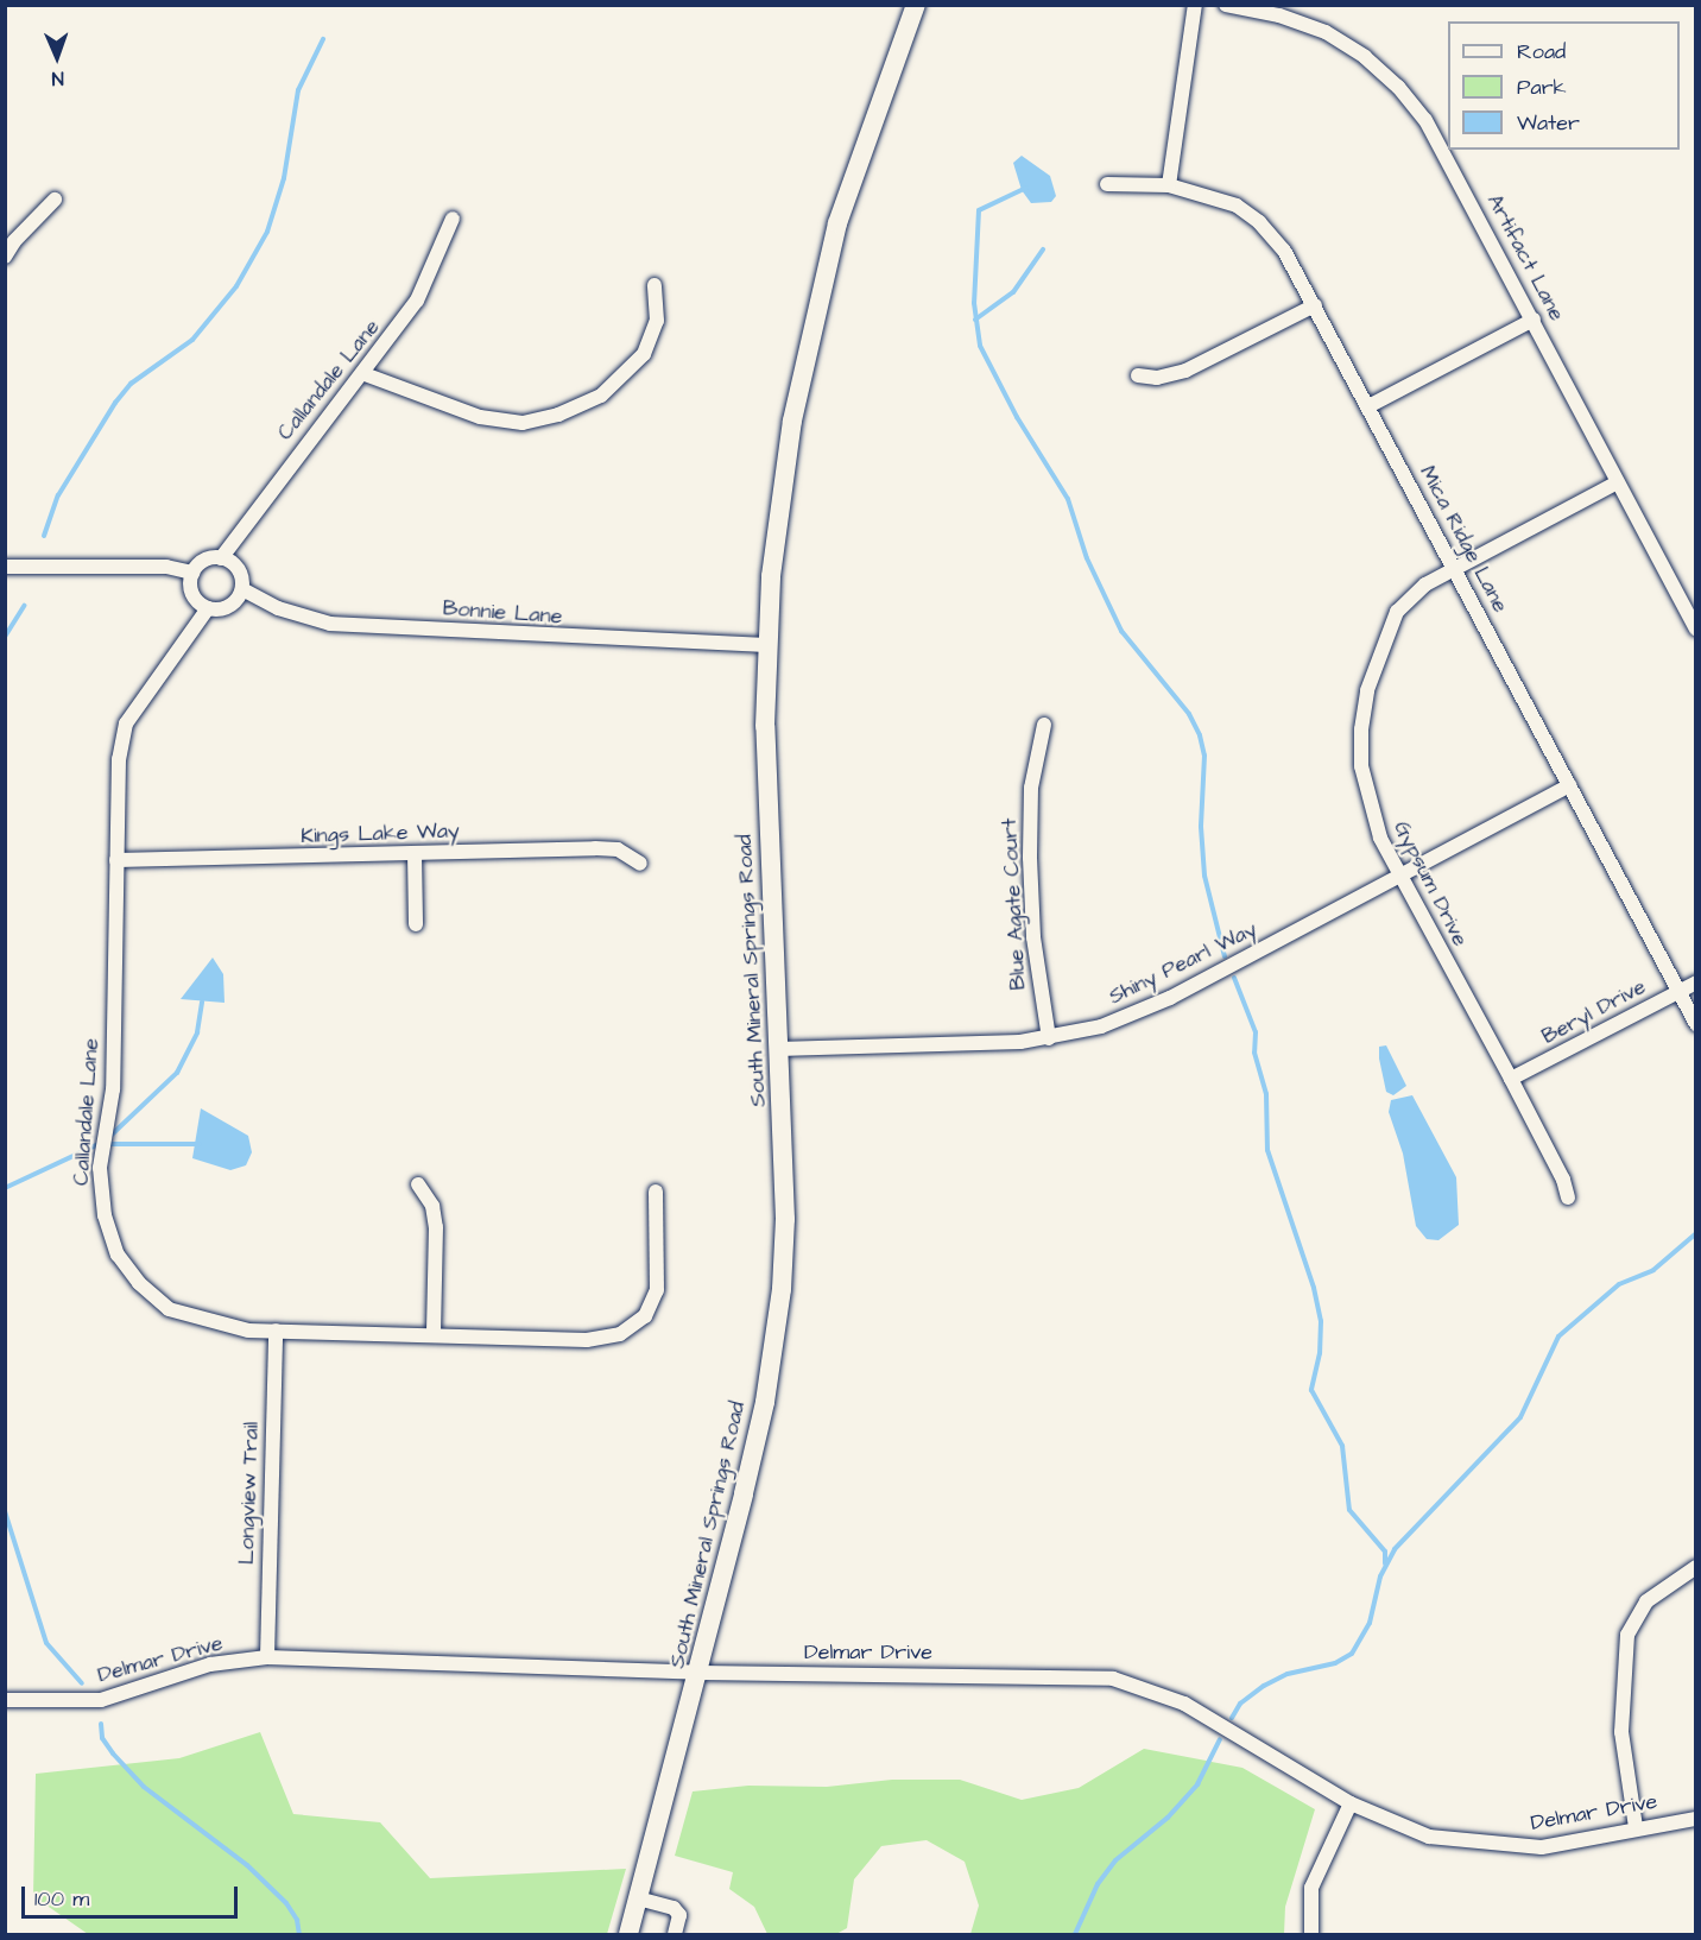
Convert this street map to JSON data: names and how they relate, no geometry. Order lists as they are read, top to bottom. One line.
{"streets":{"street":["Artifact Lane","Callandale Lane","Mica Ridge Lane","Bonnie Lane","Kings Lake Way","Gypsum Drive","Blue Agate Court","Shiny Pearl Way","South Mineral Springs Road","Beryl Drive","Longview Trail","Delmar Drive"]},"crossings":[["Artifact Lane","Gypsum Drive"],["Callandale Lane","Bonnie Lane"],["Callandale Lane","Kings Lake Way"],["Callandale Lane","Longview Trail"],["Mica Ridge Lane","Gypsum Drive"],["Mica Ridge Lane","Shiny Pearl Way"],["Mica Ridge Lane","Beryl Drive"],["Bonnie Lane","South Mineral Springs Road"],["Gypsum Drive","Shiny Pearl Way"],["Gypsum Drive","Beryl Drive"],["Blue Agate Court","Shiny Pearl Way"],["Shiny Pearl Way","South Mineral Springs Road"],["South Mineral Springs Road","Delmar Drive"],["Longview Trail","Delmar Drive"]],"legend":["Road","Park","Water"],"scale_bar":"100 m","north":"bottom"}
